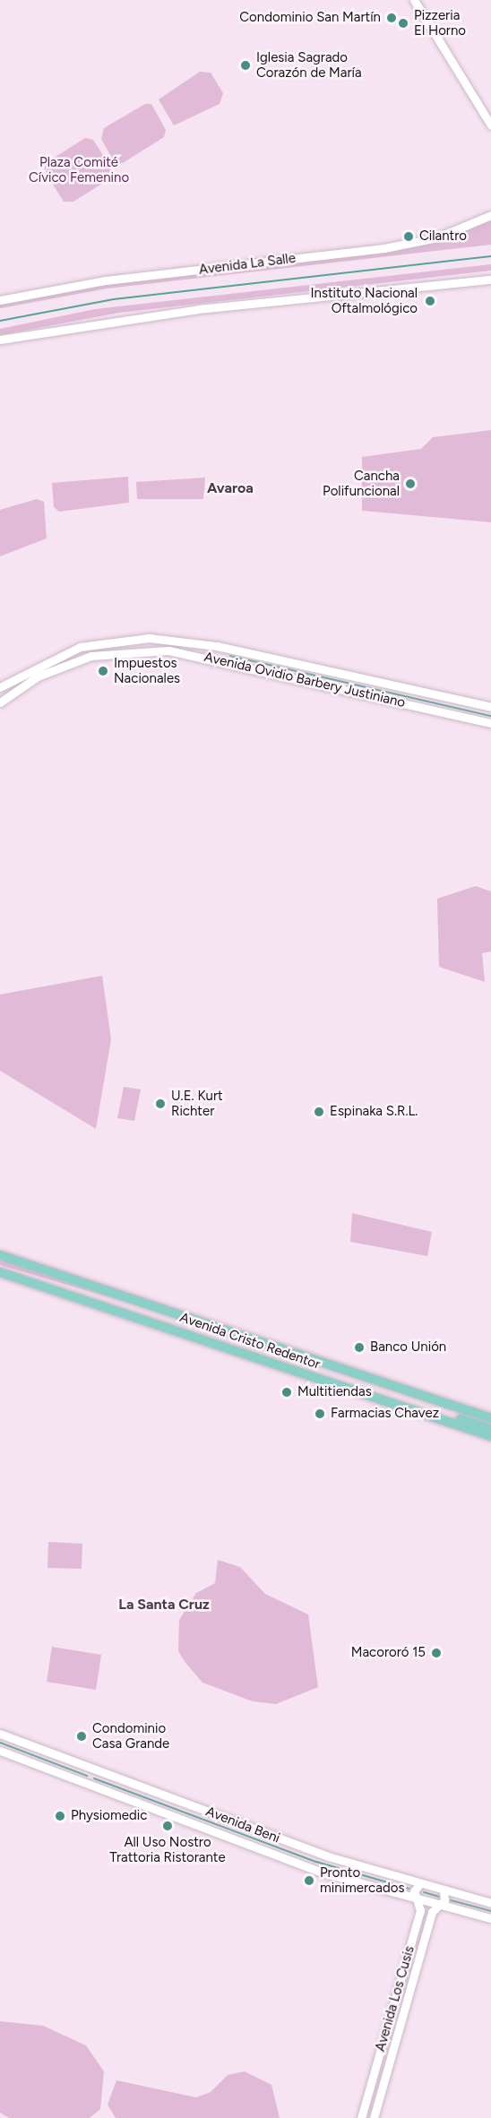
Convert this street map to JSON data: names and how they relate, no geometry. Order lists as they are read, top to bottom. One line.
{"streets":{"main road":["Avenida Cristo Redentor"],"street":["Avenida La Salle","Avenida Ovidio Barbery Justiniano","Avenida Beni","Avenida Los Cusis"]},"crossings":[["Avenida Beni","Avenida Los Cusis"]],"districts":["Avaroa","La Santa Cruz"],"parks":["Plaza Comité Cívico Femenino"],"places":["Condominio San Martín","Pizzeria El Horno","Iglesia Sagrado Corazón de María","Cilantro","Instituto Nacional Oftalmológico","Cancha Polifuncional","Impuestos Nacionales","U.E. Kurt Richter","Espinaka S.R.L.","Banco Unión","Multitiendas","Farmacias Chavez","Macororó 15","Condominio Casa Grande","Physiomedic","All Uso Nostro Trattoria Ristorante","Pronto minimercados"]}
